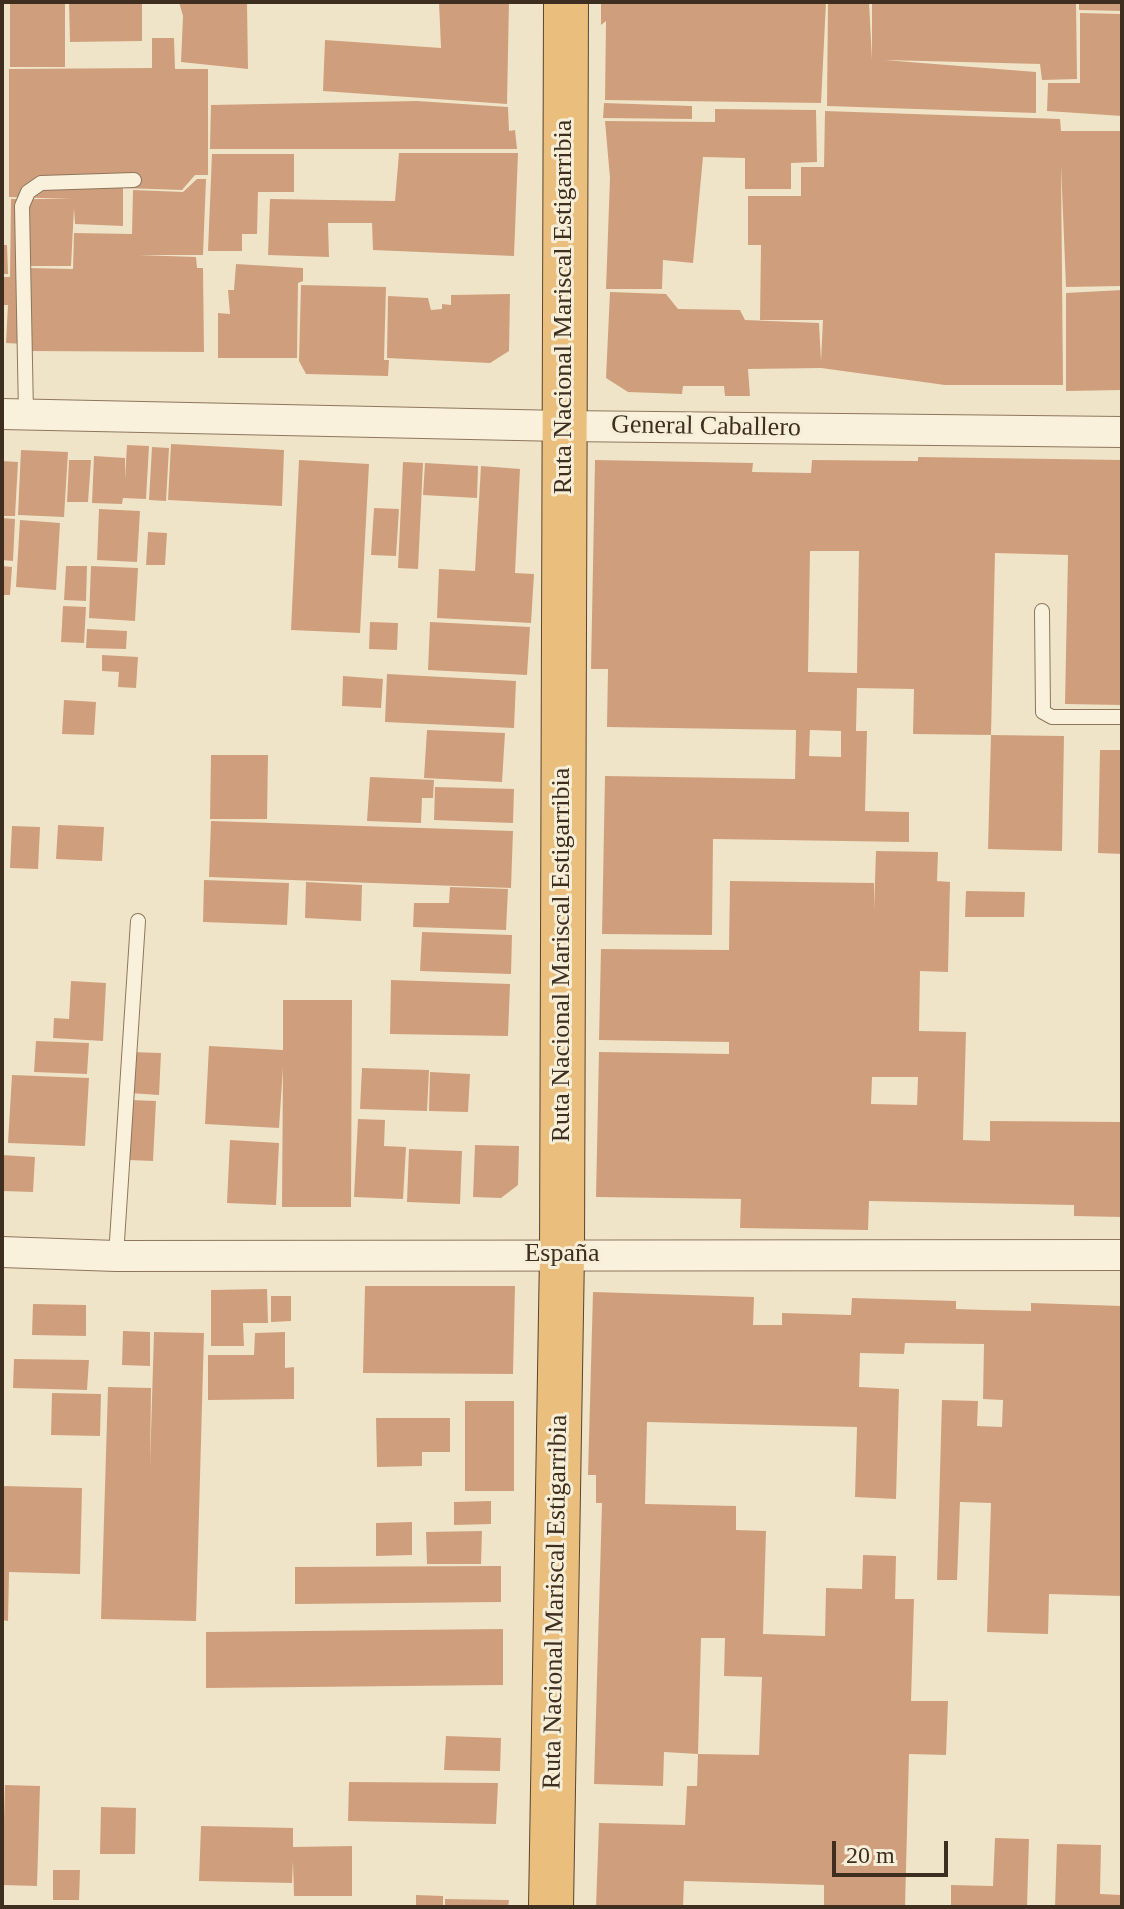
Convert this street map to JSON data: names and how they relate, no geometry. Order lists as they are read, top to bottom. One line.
{"streets":{"highway":["Ruta Nacional Mariscal Estigarribia"],"street":["General Caballero","España"]},"crossings":[["Ruta Nacional Mariscal Estigarribia","General Caballero"],["Ruta Nacional Mariscal Estigarribia","España"]],"scale_bar":"20 m"}
